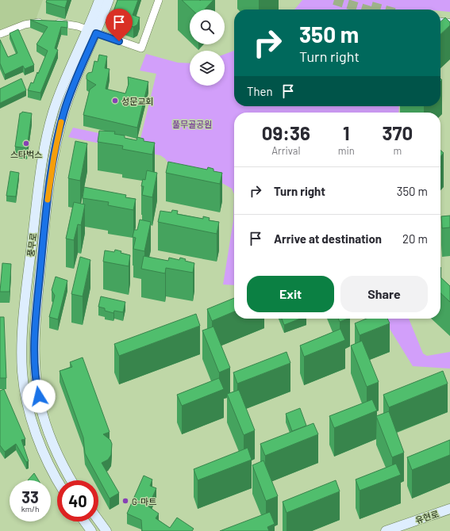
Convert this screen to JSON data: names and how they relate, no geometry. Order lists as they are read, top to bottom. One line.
{"streets":{"street":["풍무로","유현로"]},"parks":["풀무골공원"],"places":["성문교회","스타벅스","G-마트"],"page":{"turn":["350 m","Turn right"],"then":"Then","eta":["09:36","Arrival","1","min","370","m"],"list":[{"name":"Turn right","value":"350 m"},{"name":"Arrive at destination","value":"20 m"}],"buttons":["Exit","Share"],"speed":"33 km/h","limit":"40"}}
